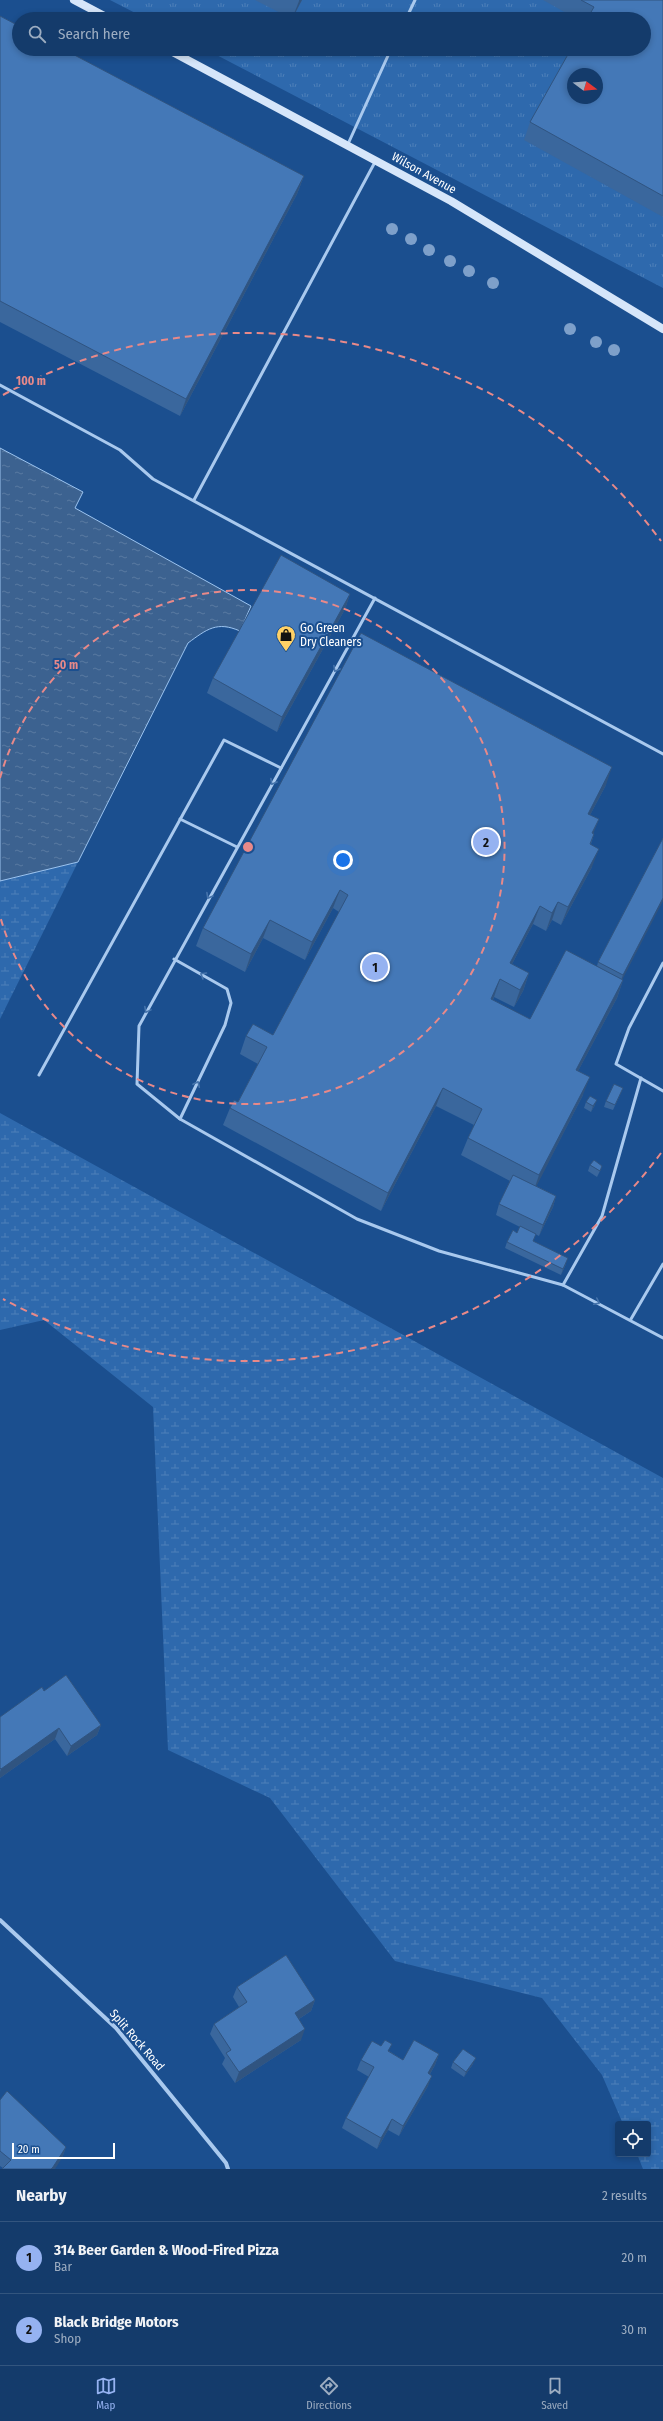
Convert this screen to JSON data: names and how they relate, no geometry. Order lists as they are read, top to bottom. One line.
{"streets":{"main road":["Wilson Avenue"],"street":["Split Rock Road"]},"places":{"shop":["Go Green Dry Cleaners"]},"scale_bar":"20 m","north":"right","page":{"search":"Search here","pins":["2","1"],"scale":"20 m","heading":["Nearby","2 results"],"list":[{"mark":"1","name":"314 Beer Garden & Wood-Fired Pizza","note":"Bar","value":"20 m"},{"mark":"2","name":"Black Bridge Motors","note":"Shop","value":"30 m"}],"nav":["Map","Directions","Saved"]},"rings":["100 m","50 m"]}
